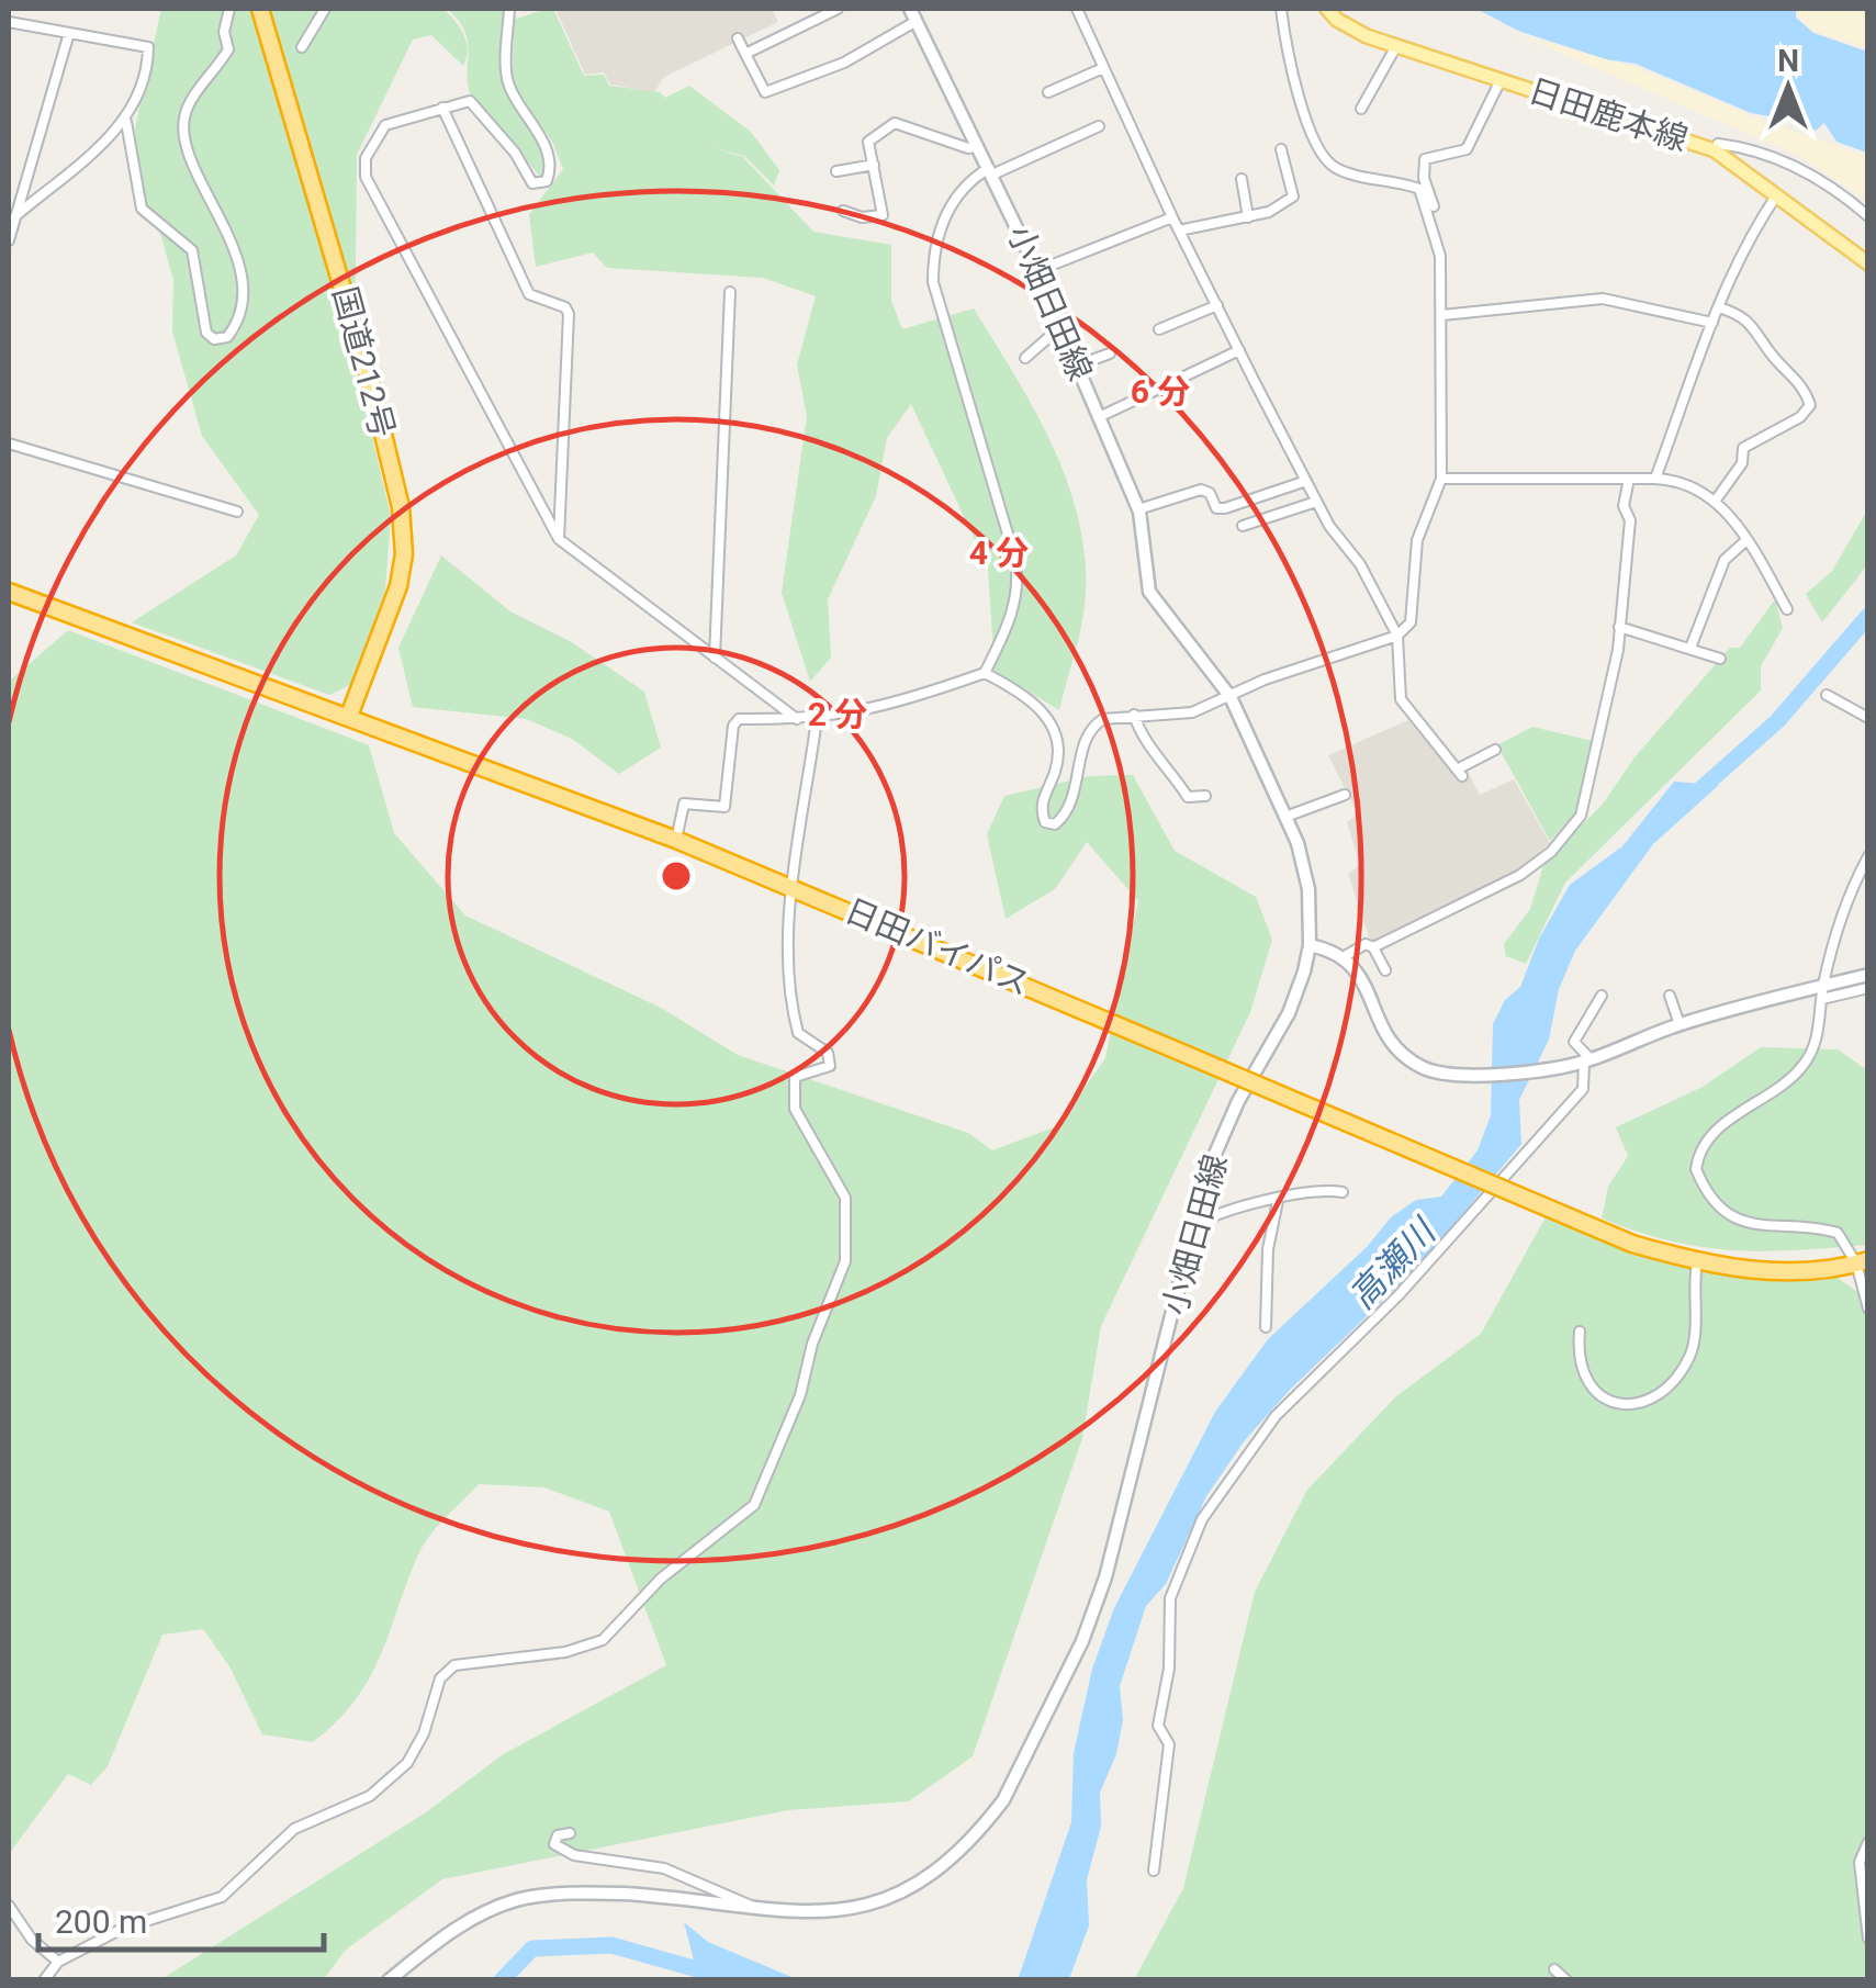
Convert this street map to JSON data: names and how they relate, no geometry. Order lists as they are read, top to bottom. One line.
{"streets":{"highway":["国道212号","日田バイパス"],"main road":["日田鹿本線","小畑日田線"]},"crossings":[["国道212号","日田バイパス"]],"water":["高瀬川"],"scale_bar":"200 m","north":"top","rings":["6 分","4 分","2 分"]}
